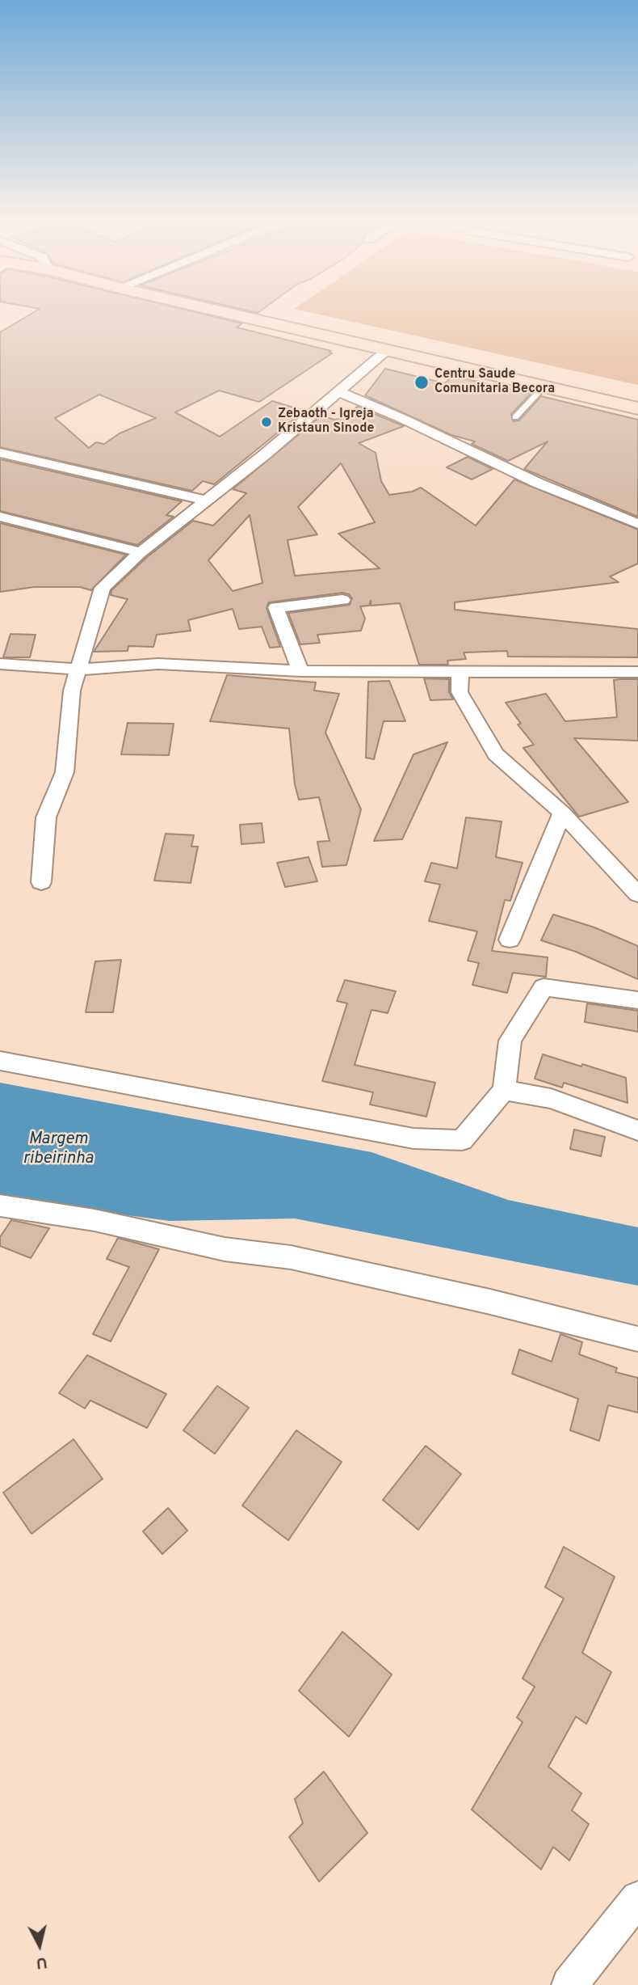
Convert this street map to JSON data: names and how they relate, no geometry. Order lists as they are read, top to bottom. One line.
{"water":["Margem ribeirinha"],"places":["Centru Saude Comunitaria Becora","Zebaoth - Igreja Kristaun Sinode"],"north":"bottom"}
